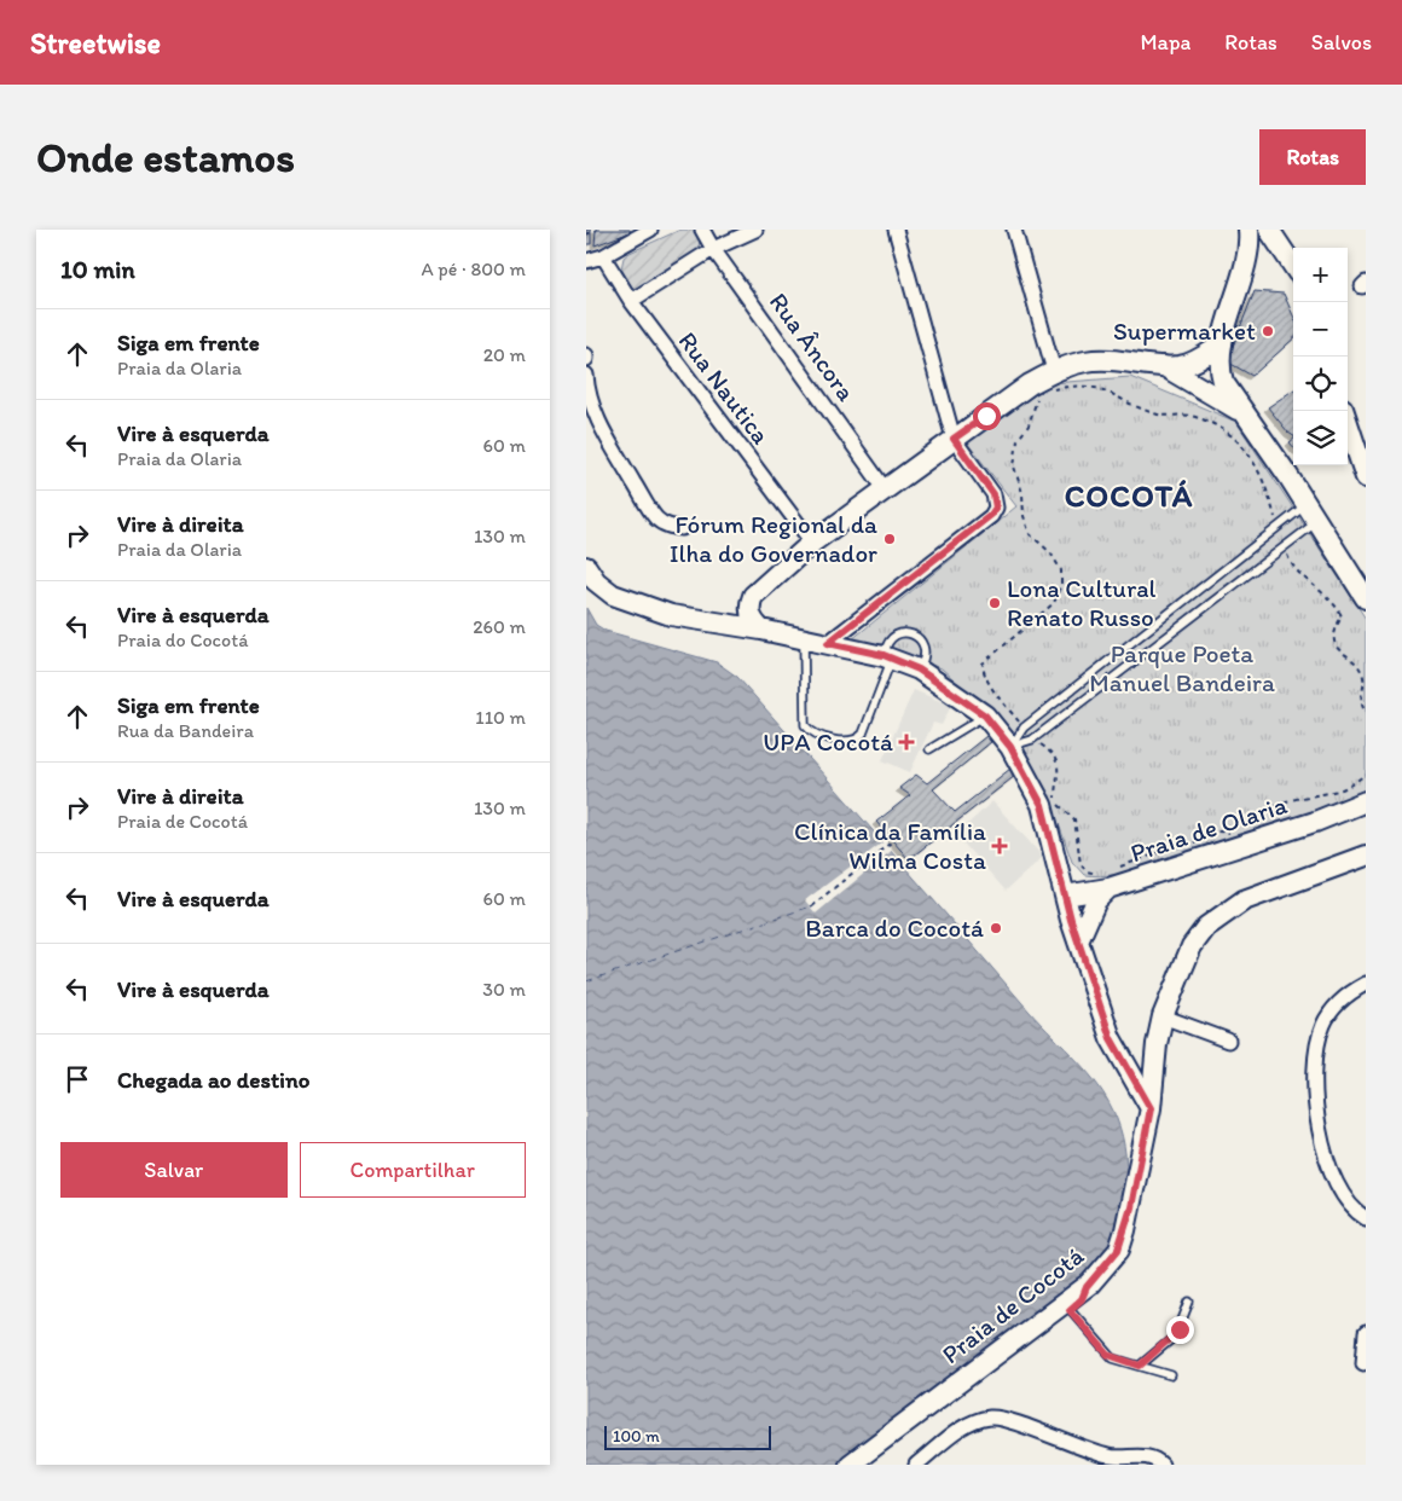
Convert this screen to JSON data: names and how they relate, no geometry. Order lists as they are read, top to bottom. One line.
{"streets":{"street":["Rua Âncora","Rua Nautica","Praia de Olaria","Praia de Cocotá"]},"districts":["COCOTÁ"],"parks":["Parque Poeta Manuel Bandeira"],"places":{"other":["Supermarket","Fórum Regional da Ilha do Governador","Lona Cultural Renato Russo","Barca do Cocotá"],"health":["UPA Cocotá","Clínica da Família Wilma Costa"]},"scale_bar":"100 m","page":{"header":"Streetwise","nav":["Mapa","Rotas","Salvos"],"buttons":["Rotas",["Salvar","Compartilhar"]],"title":"Onde estamos","heading":["10 min","A pé · 800 m"],"map_buttons":["+","−"],"list":[["Siga em frente","Praia da Olaria","20 m"],["Vire à esquerda","Praia da Olaria","60 m"],["Vire à direita","Praia da Olaria","130 m"],["Vire à esquerda","Praia do Cocotá","260 m"],["Siga em frente","Rua da Bandeira","110 m"],["Vire à direita","Praia de Cocotá","130 m"],["Vire à esquerda","60 m"],["Vire à esquerda","30 m"],"Chegada ao destino"],"scale":"100 m"}}
